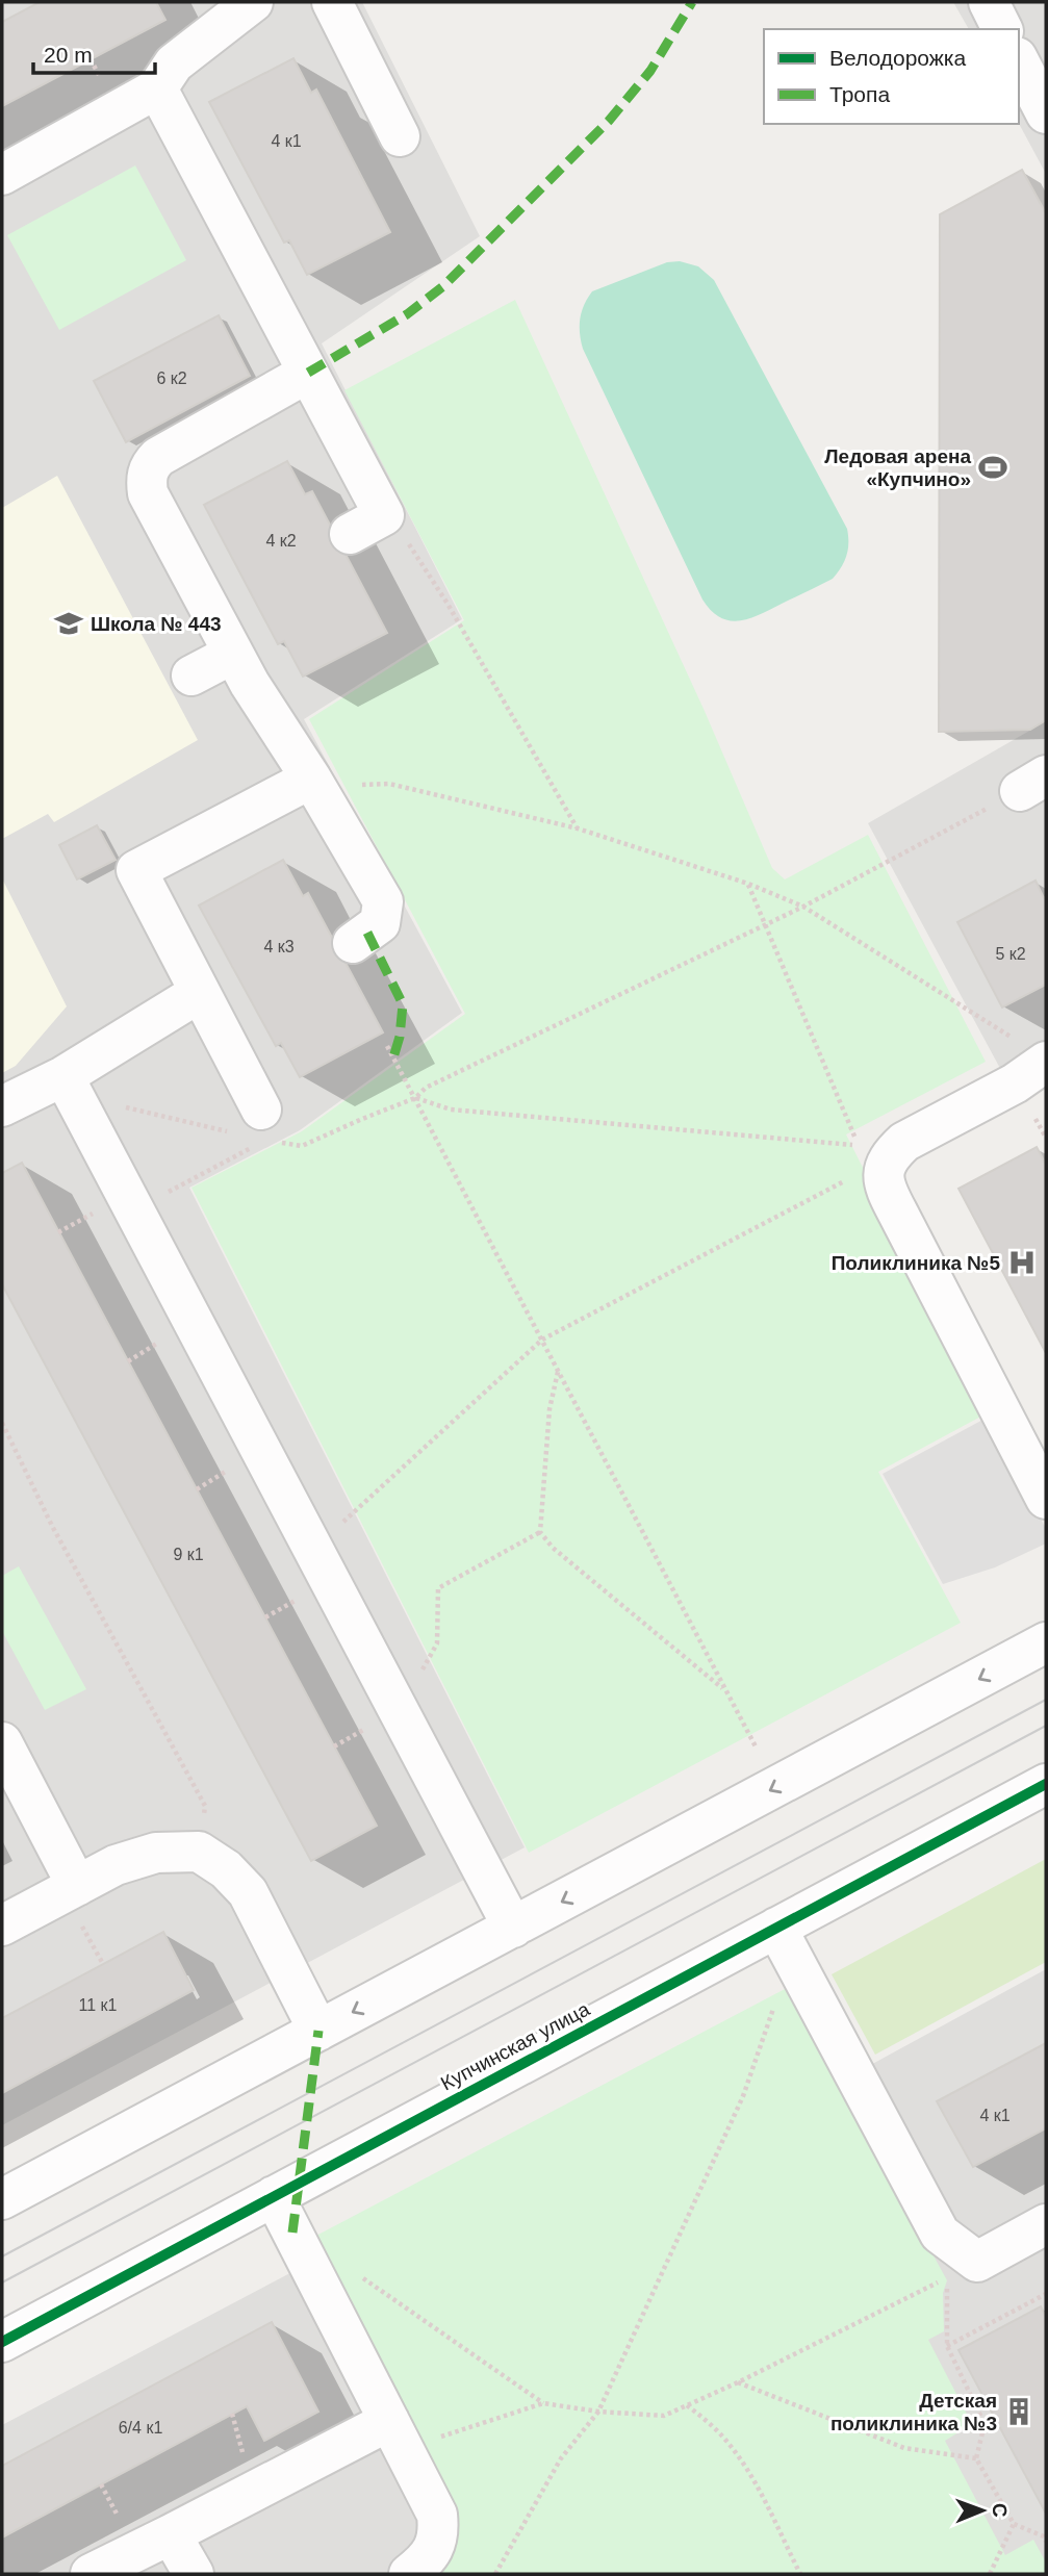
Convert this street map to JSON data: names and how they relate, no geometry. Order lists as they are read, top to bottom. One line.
{"streets":{"street":["Купчинская улица"]},"places":{"sports":["Ледовая арена «Купчино»"],"school or university":["Школа № 443"],"hospital":["Поликлиника №5"],"building":["Детская поликлиника №3"]},"house_numbers":["4 к1","6 к2","4 к2","4 к3","5 к2","9 к1","11 к1","4 к1","6/4 к1"],"legend":["Велодорожка","Тропа"],"scale_bar":"20 m","north":"right"}
